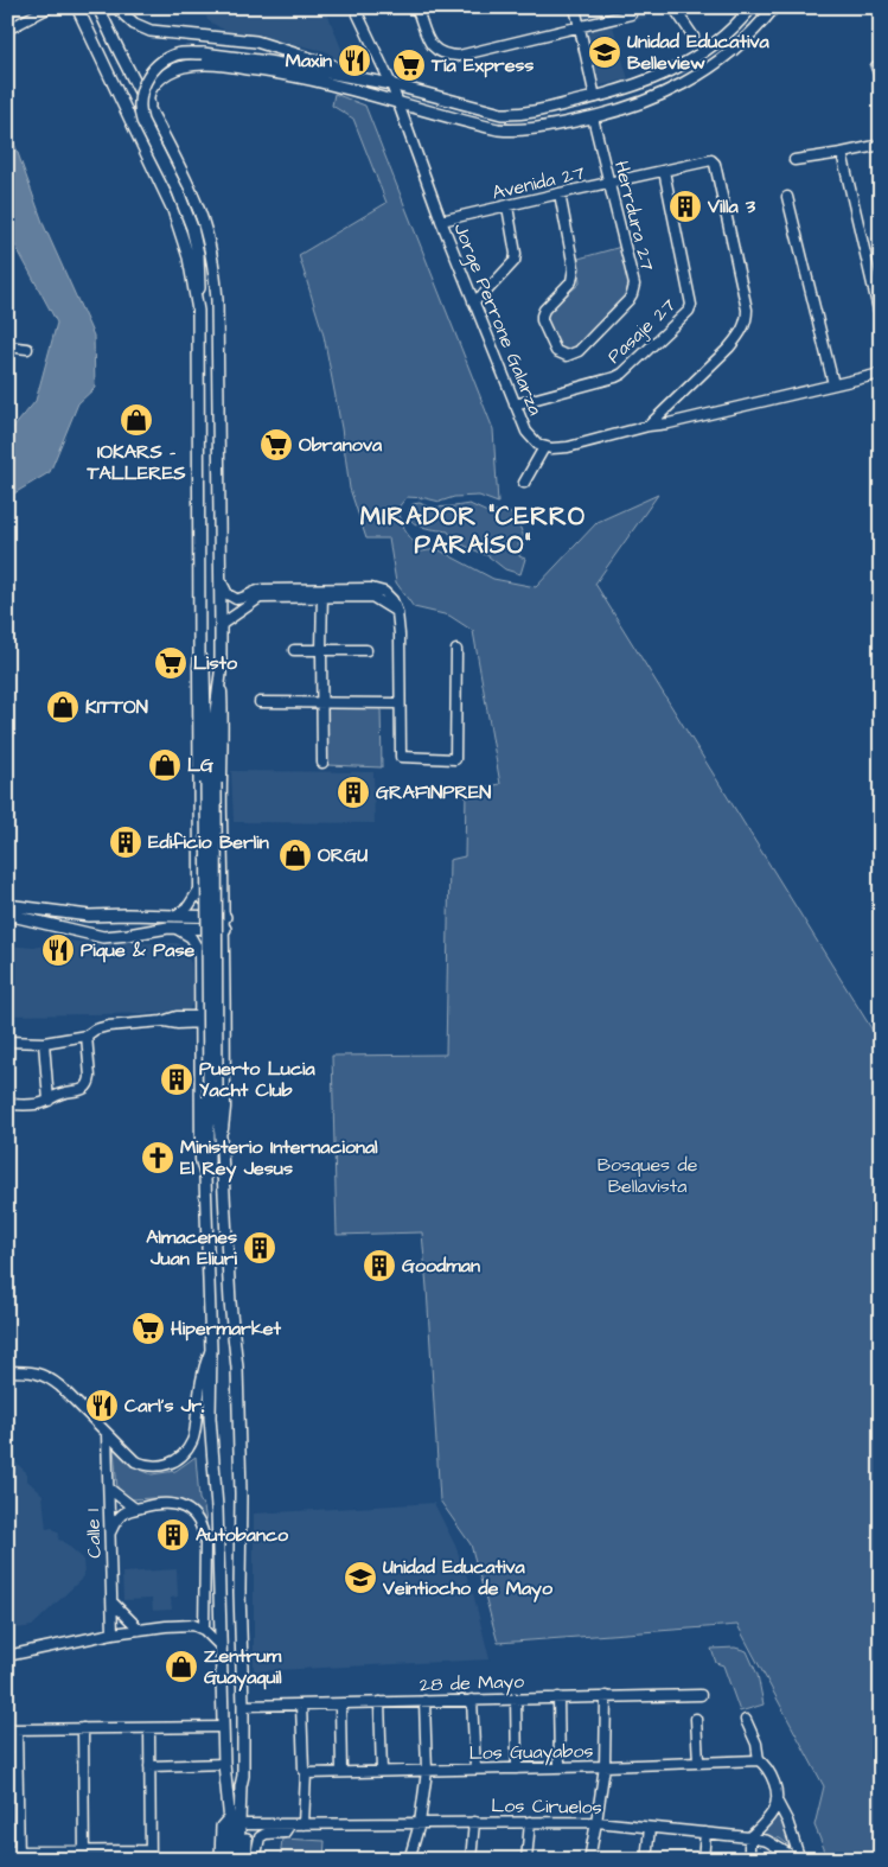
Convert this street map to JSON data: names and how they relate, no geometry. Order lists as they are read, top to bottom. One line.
{"streets":{"street":["Avenida 27","Herrdura 27","Jorge Perrone Galarza","Pasaje 27","Calle 1","28 de Mayo","Los Guayabos","Los Ciruelos"]},"crossings":[["Avenida 27","Herrdura 27"],["Avenida 27","Jorge Perrone Galarza"],["Avenida 27","Pasaje 27"],["Jorge Perrone Galarza","Pasaje 27"]],"districts":["MIRADOR \"CERRO PARAÍSO\""],"parks":["Bosques de Bellavista"],"places":{"school or university":["Unidad Educativa Belleview","Unidad Educativa Veintiocho de Mayo"],"restaurant":["Maxin","Pique & Pase","Carl's Jr."],"supermarket":["Tía Express","Obranova","Listo","Hipermarket"],"building":["Villa 3","GRAFINPREN","Edificio Berlin","Puerto Lucia Yacht Club","Almacenes Juan Eliuri","Goodman","Autobanco"],"shop":["IOKARS - TALLERES","KITTON","LG","ORGU","Zentrum Guayaquil"],"church":["Ministerio Internacional El Rey Jesus"]}}
